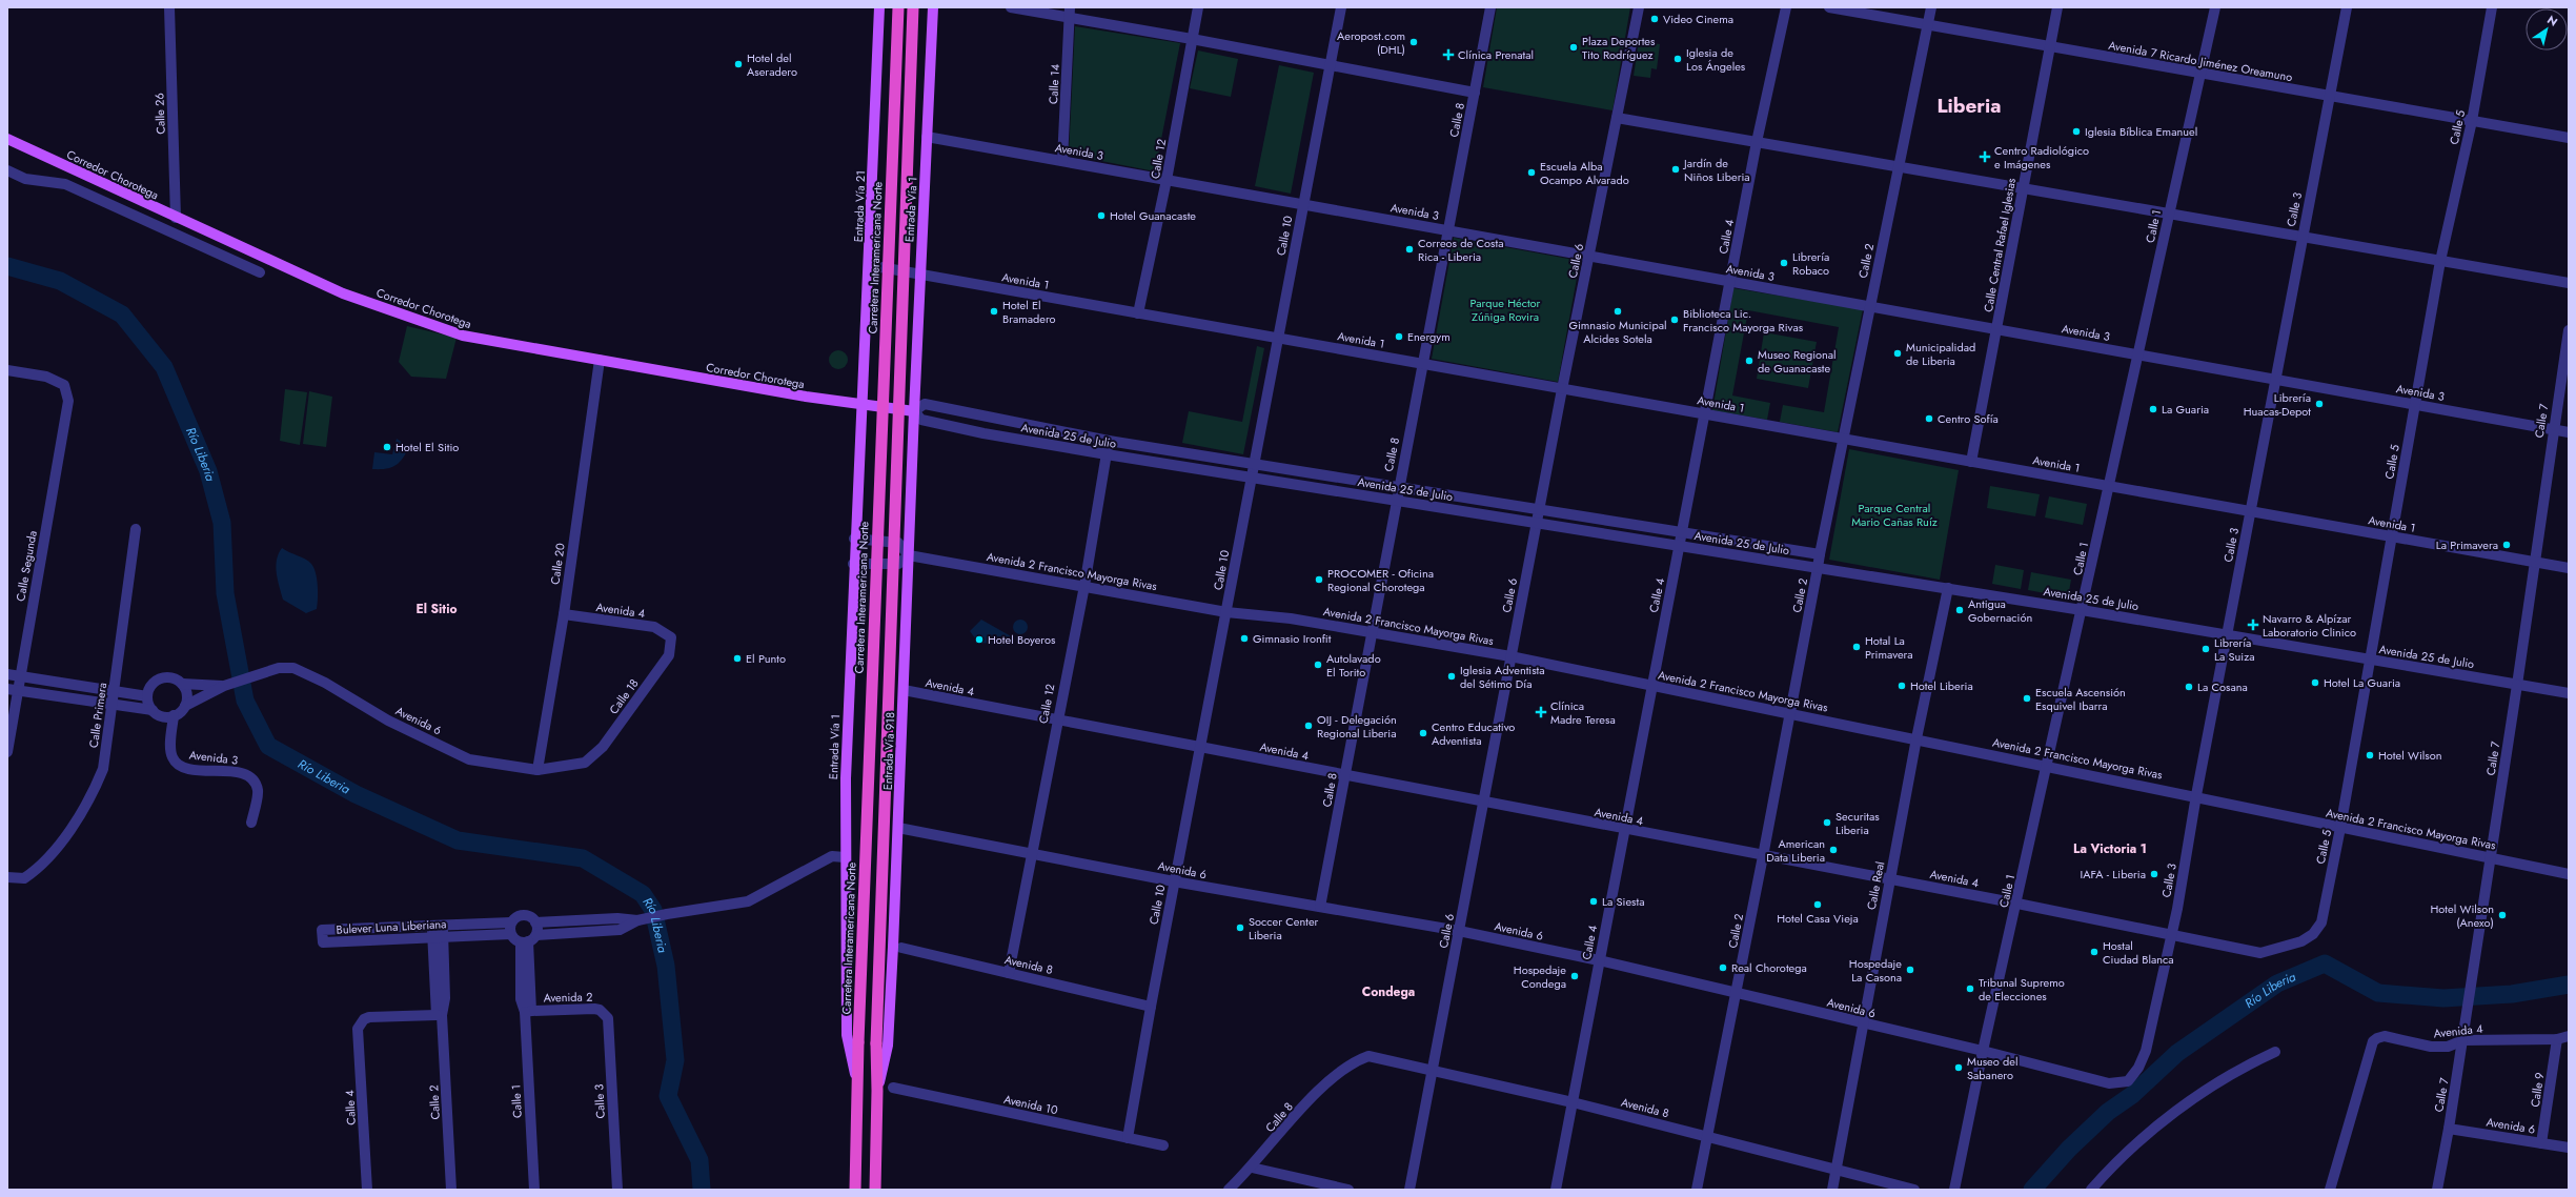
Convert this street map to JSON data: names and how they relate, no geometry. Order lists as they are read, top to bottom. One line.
{"streets":{"highway":["Carretera Interamericana Norte"],"main road":["Corredor Chorotega","Entrada Vía 21","Entrada Vía 1","Avenida 25 de Julio","Entrada Vía 918"],"street":["Avenida 7 Ricardo Jiménez Oreamuno","Calle 14","Calle 26","Calle 8","Calle 5","Avenida 3","Calle 12","Calle 3","Calle 1","Calle 10","Calle 4","Calle Central Rafael Iglesias","Calle 6","Calle 2","Avenida 1","Calle 7","Calle 20","Calle Segunda","Avenida 2 Francisco Mayorga Rivas","Avenida 4","Calle 18","Calle Primera","Avenida 6","Calle Real","Bulever Luna Liberiana","Avenida 8","Avenida 2","Calle 9","Avenida 10"]},"crossings":[["Avenida 7 Ricardo Jiménez Oreamuno","Calle 5"],["Avenida 7 Ricardo Jiménez Oreamuno","Calle 3"],["Avenida 7 Ricardo Jiménez Oreamuno","Calle 1"],["Avenida 7 Ricardo Jiménez Oreamuno","Calle Central Rafael Iglesias"],["Avenida 7 Ricardo Jiménez Oreamuno","Calle 2"],["Calle 14","Avenida 3"],["Calle 26","Corredor Chorotega"],["Calle 8","Avenida 3"],["Calle 8","Avenida 1"],["Calle 8","Avenida 25 de Julio"],["Calle 8","Avenida 2 Francisco Mayorga Rivas"],["Calle 8","Avenida 4"],["Calle 8","Avenida 6"],["Calle 8","Avenida 8"],["Calle 5","Avenida 3"],["Calle 5","Avenida 1"],["Calle 5","Avenida 25 de Julio"],["Calle 5","Avenida 2 Francisco Mayorga Rivas"],["Calle 5","Avenida 4"],["Avenida 3","Calle 12"],["Avenida 3","Entrada Vía 1"],["Avenida 3","Calle 3"],["Avenida 3","Calle 1"],["Avenida 3","Calle 10"],["Avenida 3","Calle 4"],["Avenida 3","Calle Central Rafael Iglesias"],["Avenida 3","Calle 6"],["Avenida 3","Calle 2"],["Avenida 3","Calle 7"],["Calle 12","Avenida 1"],["Calle 12","Avenida 25 de Julio"],["Calle 12","Avenida 2 Francisco Mayorga Rivas"],["Calle 12","Avenida 4"],["Calle 12","Avenida 6"],["Calle 12","Avenida 8"],["Corredor Chorotega","Entrada Vía 21"],["Corredor Chorotega","Entrada Vía 1"],["Corredor Chorotega","Avenida 25 de Julio"],["Corredor Chorotega","Calle 20"],["Entrada Vía 21","Entrada Vía 1"],["Entrada Vía 21","Avenida 1"],["Entrada Vía 21","Avenida 25 de Julio"],["Entrada Vía 1","Carretera Interamericana Norte"],["Entrada Vía 1","Avenida 1"],["Entrada Vía 1","Avenida 25 de Julio"],["Entrada Vía 1","Entrada Vía 918"],["Calle 3","Avenida 1"],["Calle 3","Avenida 25 de Julio"],["Calle 3","Avenida 2 Francisco Mayorga Rivas"],["Calle 3","Avenida 4"],["Calle 3","Avenida 6"],["Calle 3","Avenida 2"],["Calle 1","Avenida 1"],["Calle 1","Avenida 25 de Julio"],["Calle 1","Avenida 2 Francisco Mayorga Rivas"],["Calle 1","Avenida 4"],["Calle 1","Avenida 6"],["Calle 1","Bulever Luna Liberiana"],["Calle 1","Avenida 2"],["Calle 10","Avenida 1"],["Calle 10","Avenida 25 de Julio"],["Calle 10","Avenida 2 Francisco Mayorga Rivas"],["Calle 10","Avenida 4"],["Calle 10","Avenida 6"],["Calle 10","Avenida 8"],["Calle 10","Avenida 10"],["Calle 4","Calle 2"],["Calle 4","Avenida 1"],["Calle 4","Avenida 25 de Julio"],["Calle 4","Avenida 2 Francisco Mayorga Rivas"],["Calle 4","Avenida 4"],["Calle 4","Avenida 6"],["Calle 4","Avenida 8"],["Calle Central Rafael Iglesias","Avenida 1"],["Calle 6","Avenida 1"],["Calle 6","Avenida 25 de Julio"],["Calle 6","Avenida 2 Francisco Mayorga Rivas"],["Calle 6","Avenida 4"],["Calle 6","Avenida 6"],["Calle 6","Avenida 8"],["Calle 2","Avenida 1"],["Calle 2","Avenida 25 de Julio"],["Calle 2","Avenida 2 Francisco Mayorga Rivas"],["Calle 2","Avenida 4"],["Calle 2","Avenida 6"],["Calle 2","Bulever Luna Liberiana"],["Calle 2","Avenida 8"],["Avenida 1","Calle 7"],["Calle 7","Avenida 25 de Julio"],["Calle 7","Avenida 2 Francisco Mayorga Rivas"],["Calle 7","Avenida 4"],["Calle 7","Avenida 6"],["Avenida 25 de Julio","Entrada Vía 918"],["Avenida 25 de Julio","Calle Real"],["Calle 20","Avenida 4"],["Calle 20","Avenida 6"],["Avenida 2 Francisco Mayorga Rivas","Entrada Vía 918"],["Avenida 2 Francisco Mayorga Rivas","Calle Real"],["Avenida 4","Calle 18"],["Avenida 4","Entrada Vía 918"],["Avenida 4","Calle Real"],["Avenida 4","Calle 9"],["Calle 18","Avenida 6"],["Avenida 6","Entrada Vía 918"],["Avenida 6","Calle Real"],["Avenida 6","Calle 9"],["Calle Real","Avenida 8"]],"districts":["Liberia","El Sitio","La Victoria 1","Condega"],"water":["Río Liberia"],"parks":["Parque Héctor Zúñiga Rovira","Parque Central Mario Cañas Ruíz"],"places":{"other":["Video Cinema","Aeropost.com (DHL)","Plaza Deportes Tito Rodríguez","Iglesia de Los Ángeles","Hotel del Aseradero","Iglesia Bíblica Emanuel","Jardín de Niños Liberia","Escuela Alba Ocampo Alvarado","Hotel Guanacaste","Correos de Costa Rica - Liberia","Librería Robaco","Hotel El Bramadero","Gimnasio Municipal Alcides Sotela","Biblioteca Lic. Francisco Mayorga Rivas","Energym","Municipalidad de Liberia","Museo Regional de Guanacaste","Librería Huacas-Depot","La Guaria","Centro Sofía","Hotel El Sitio","La Primavera","PROCOMER - Oficina Regional Chorotega","Antigua Gobernación","Gimnasio Ironfit","Hotel Boyeros","Hotal La Primavera","Librería La Suiza","El Punto","Autolavado El Torito","Iglesia Adventista del Sétimo Día","Hotel La Guaria","Hotel Liberia","La Cosana","Escuela Ascensión Esquivel Ibarra","OIJ - Delegación Regional Liberia","Centro Educativo Adventista","Hotel Wilson","Securitas Liberia","American Data Liberia","IAFA - Liberia","La Siesta","Hotel Casa Vieja","Hotel Wilson (Anexo)","Soccer Center Liberia","Hostal Ciudad Blanca","Real Chorotega","Hospedaje La Casona","Hospedaje Condega","Tribunal Supremo de Elecciones","Museo del Sabanero"],"health":["Clínica Prenatal","Centro Radiológico e Imágenes","Navarro & Alpízar Laboratorio Clinico","Clínica Madre Teresa"]},"north":"top right"}
